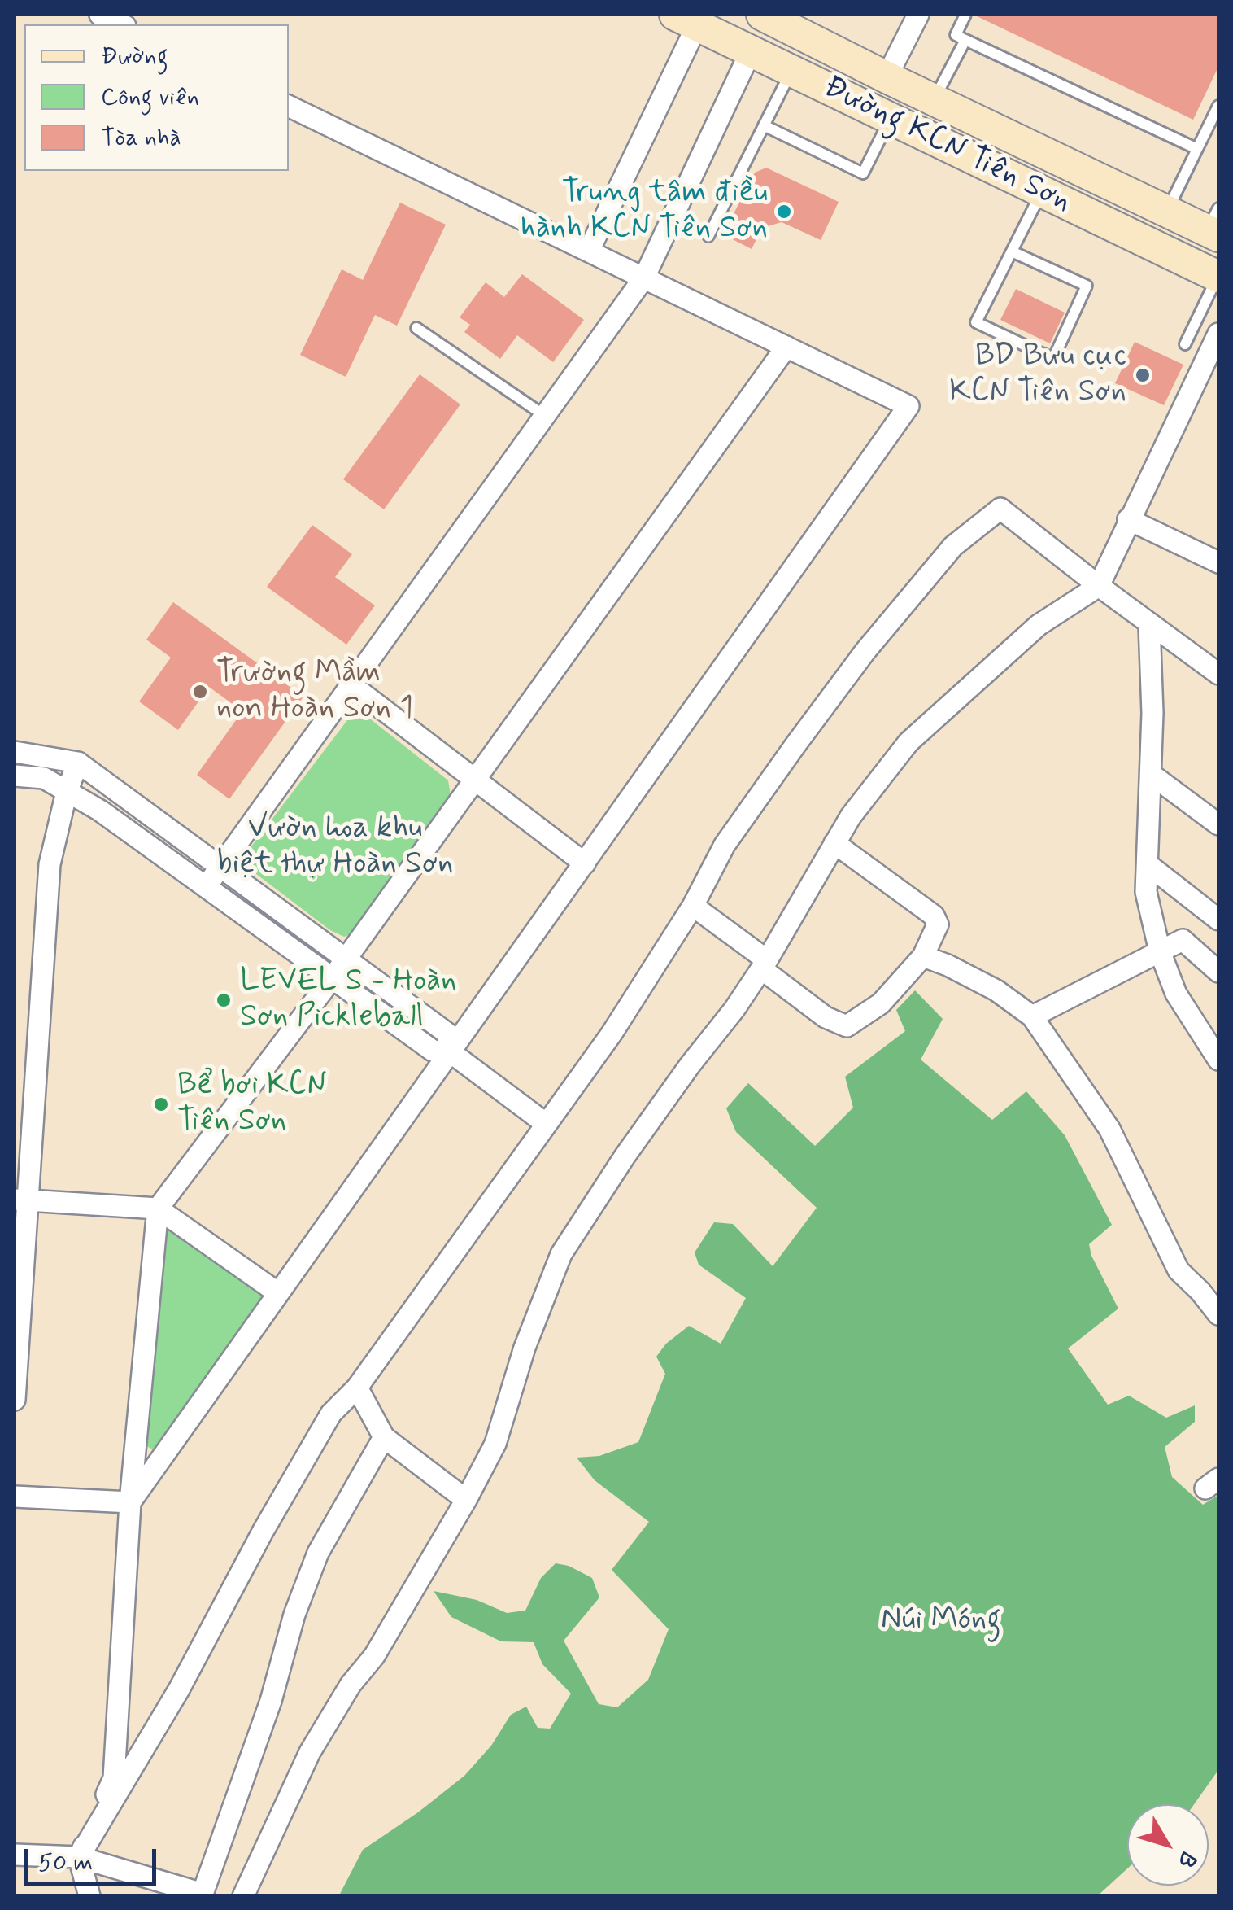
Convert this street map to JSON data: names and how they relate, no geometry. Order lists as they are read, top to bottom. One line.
{"streets":{"main road":["Đường KCN Tiên Sơn"]},"parks":["Vườn hoa khu biệt thự Hoàn Sơn","Núi Móng"],"places":["Trung tâm điều hành KCN Tiên Sơn","BD Bưu cục KCN Tiên Sơn","Trường Mầm non Hoàn Sơn 1","LEVEL S - Hoàn Sơn Pickleball","Bể bơi KCN Tiên Sơn"],"legend":["Đường","Công viên","Tòa nhà"],"scale_bar":"50 m","north":"bottom right"}
